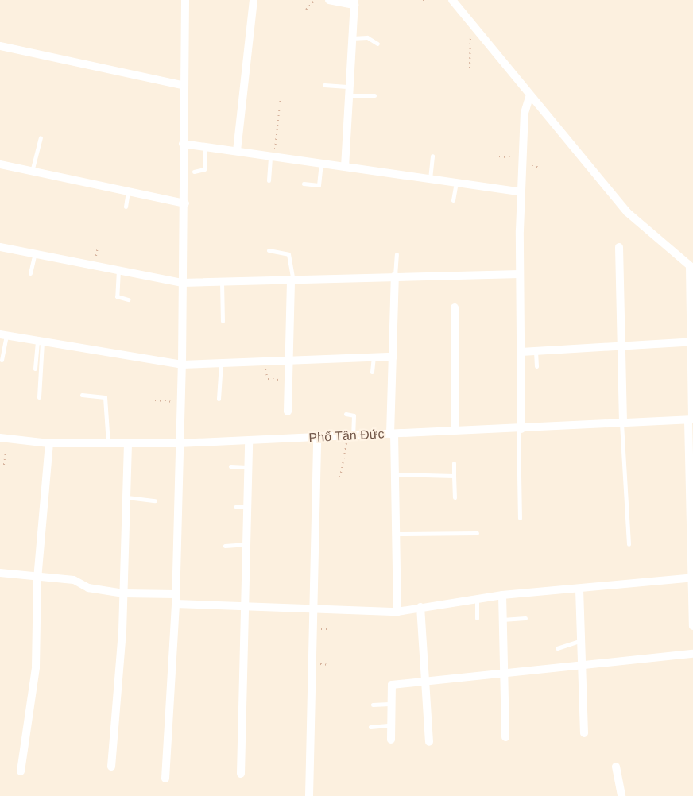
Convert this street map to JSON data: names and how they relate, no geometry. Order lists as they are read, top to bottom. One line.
{"streets":{"street":["Phố Tân Đức"]}}
